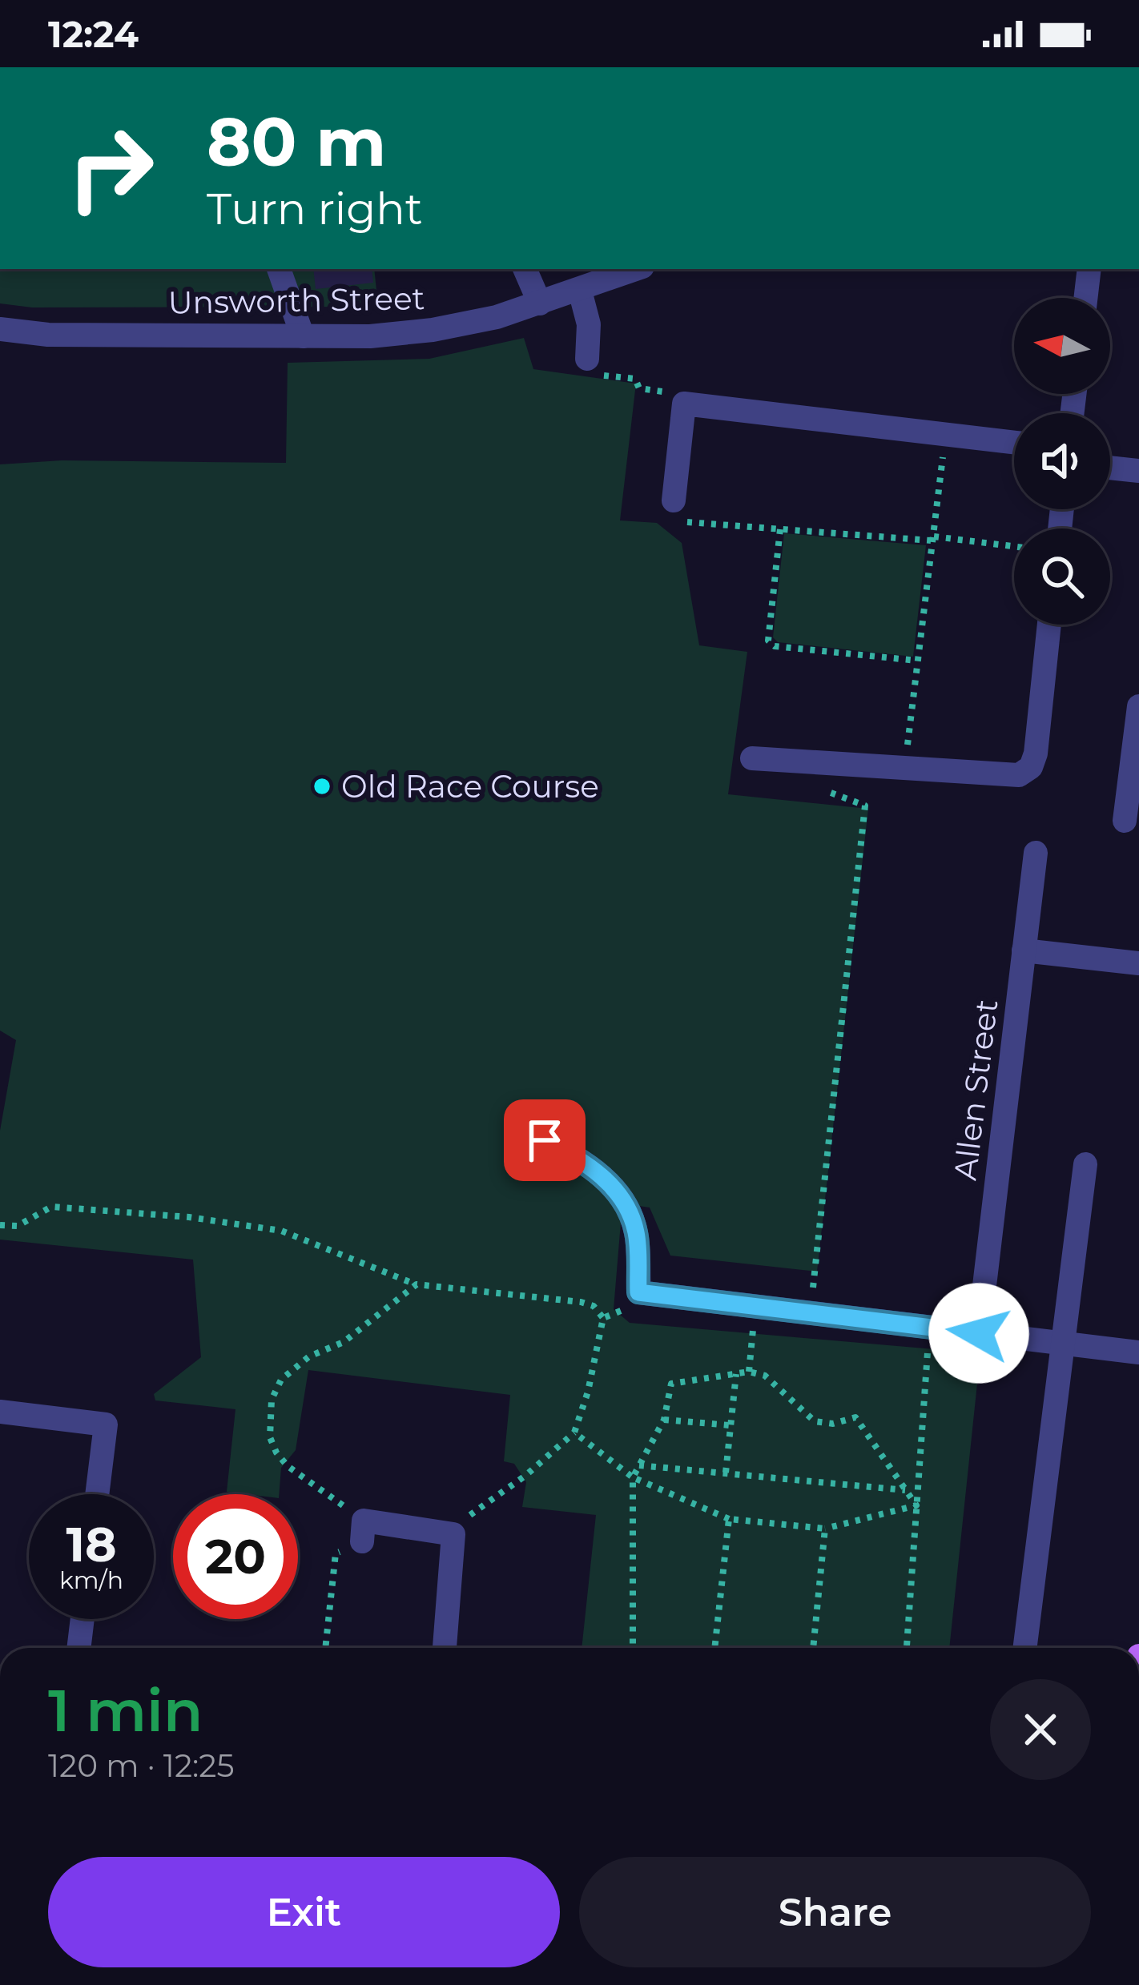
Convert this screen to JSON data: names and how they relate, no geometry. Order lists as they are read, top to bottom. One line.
{"streets":{"street":["Unsworth Street","Allen Street"]},"places":["Old Race Course"],"north":"left","page":{"status":"12:24","turn":["80 m","Turn right"],"speed":"18 km/h","limit":"20","heading":["1 min","120 m · 12:25"],"buttons":["Exit","Share"]}}
